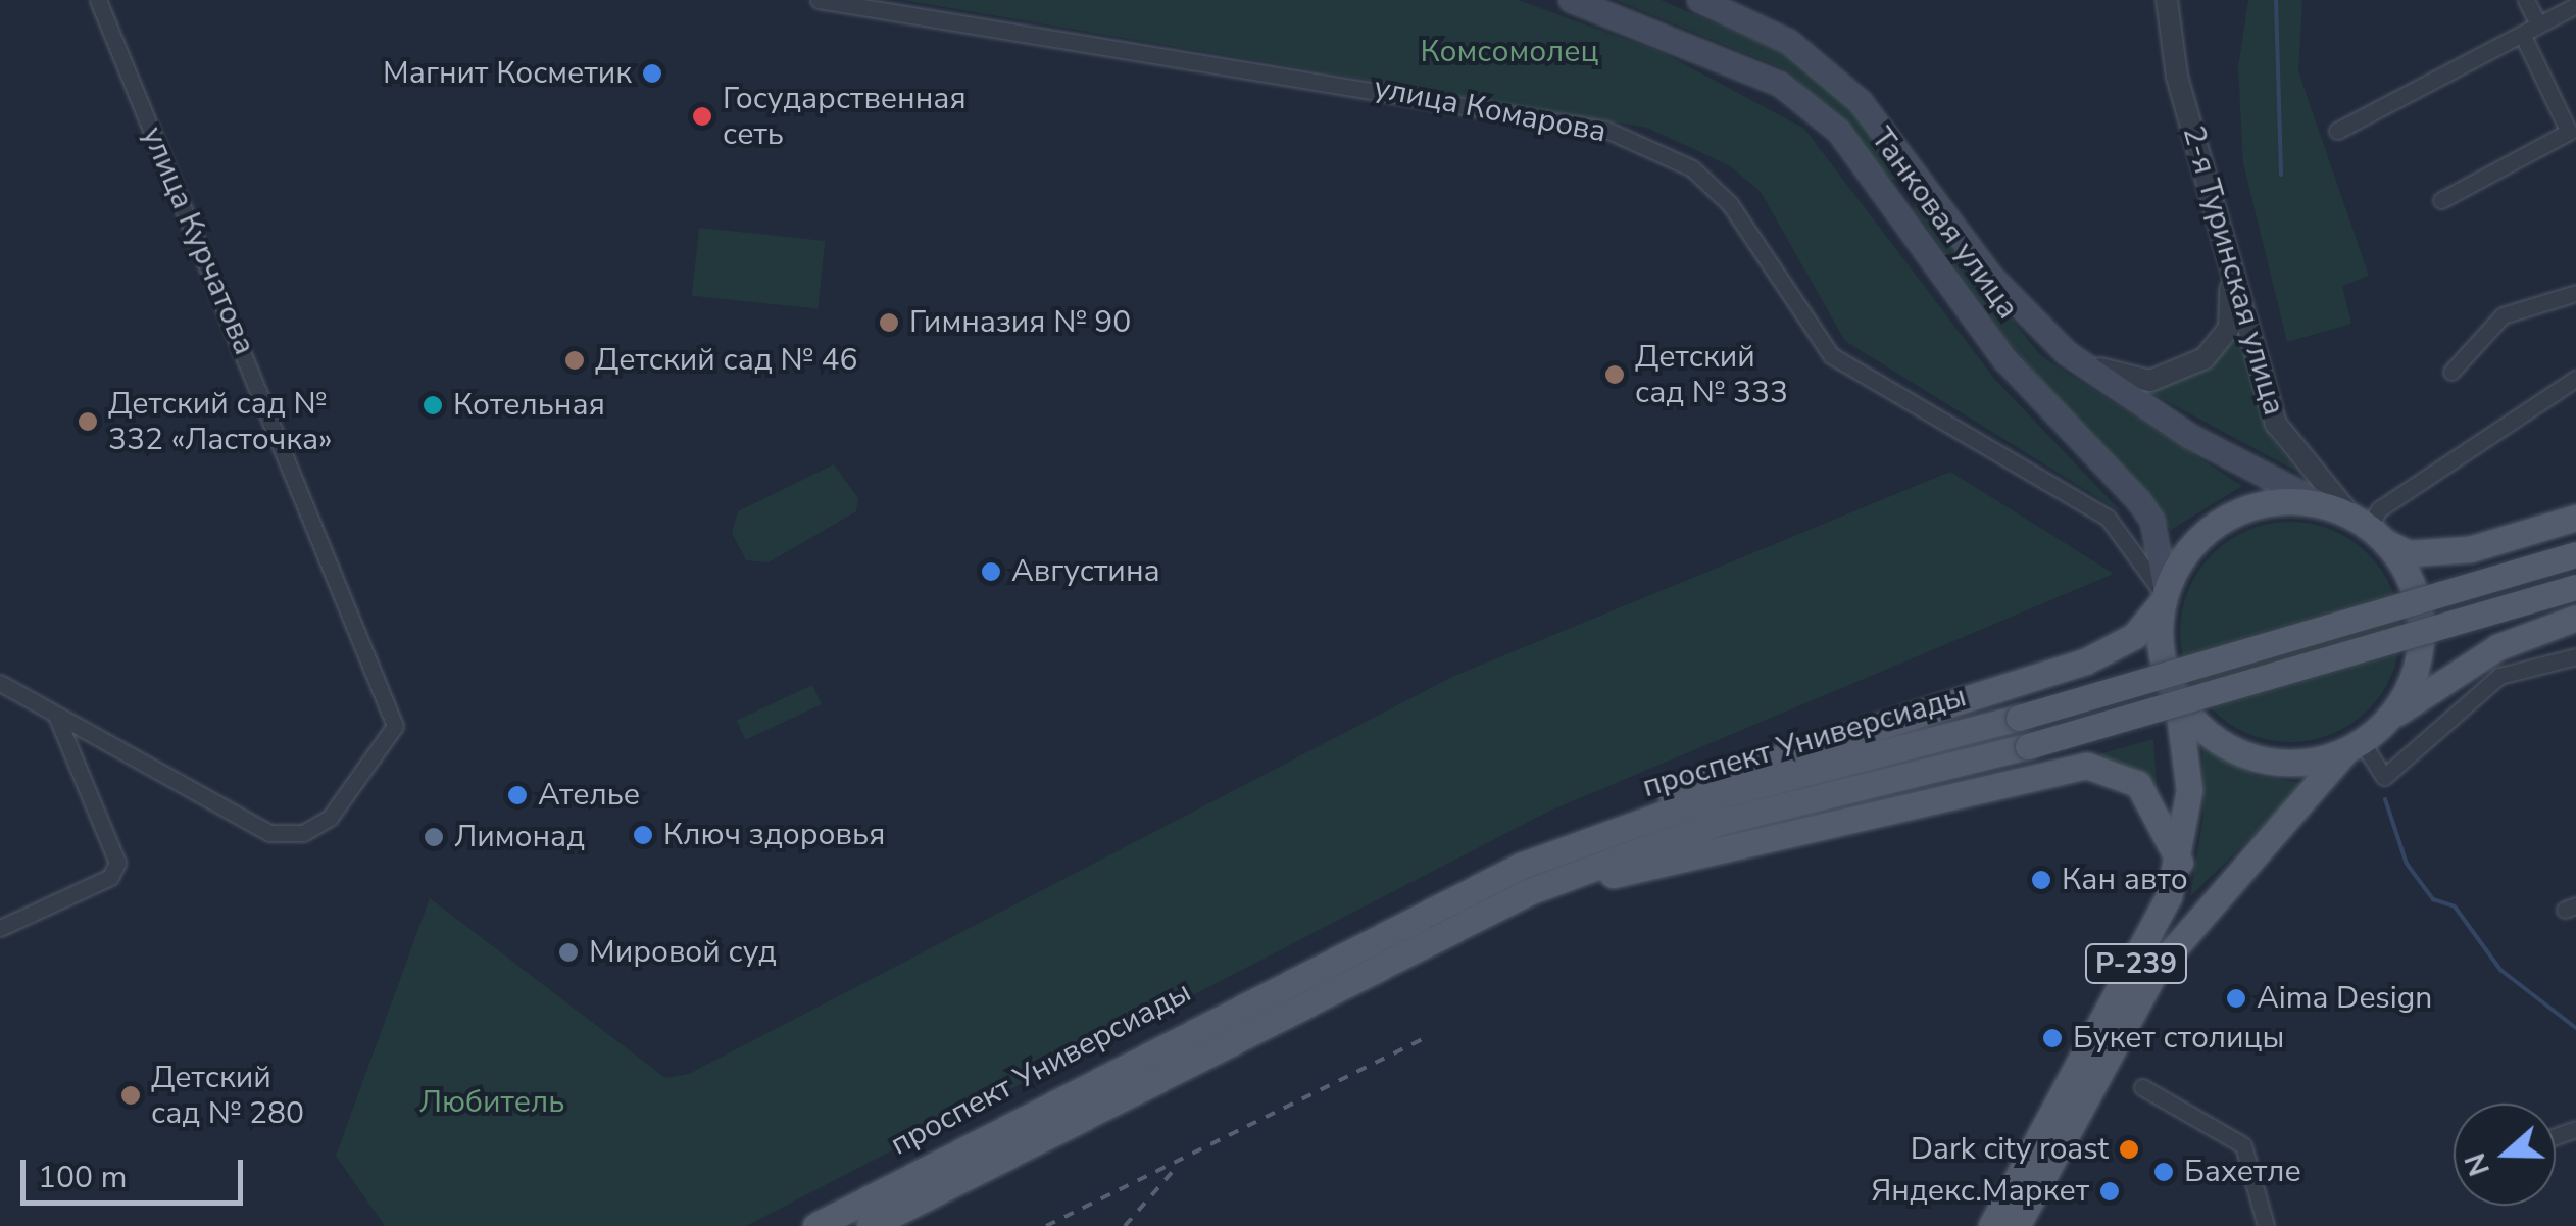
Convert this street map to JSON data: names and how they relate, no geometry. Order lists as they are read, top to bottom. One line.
{"streets":{"main road":["Танковая улица","проспект Универсиады","Р-239"],"street":["улица Комарова","улица Курчатова","2-я Туринская улица"]},"crossings":[["улица Комарова","Танковая улица"],["улица Комарова","2-я Туринская улица"],["улица Комарова","Р-239"],["Танковая улица","2-я Туринская улица"],["Танковая улица","Р-239"],["2-я Туринская улица","Р-239"]],"parks":["Комсомолец","Любитель"],"places":["Магнит Косметик","Государственная сеть","Гимназия № 90","Детский сад № 46","Детский сад № 333","Котельная","Детский сад № 332 «Ласточка»","Августина","Ателье","Ключ здоровья","Лимонад","Кан авто","Мировой суд","Aima Design","Букет столицы","Детский сад № 280","Dark city roast","Бахетле","Яндекс.Маркет"],"scale_bar":"100 m","north":"left"}
